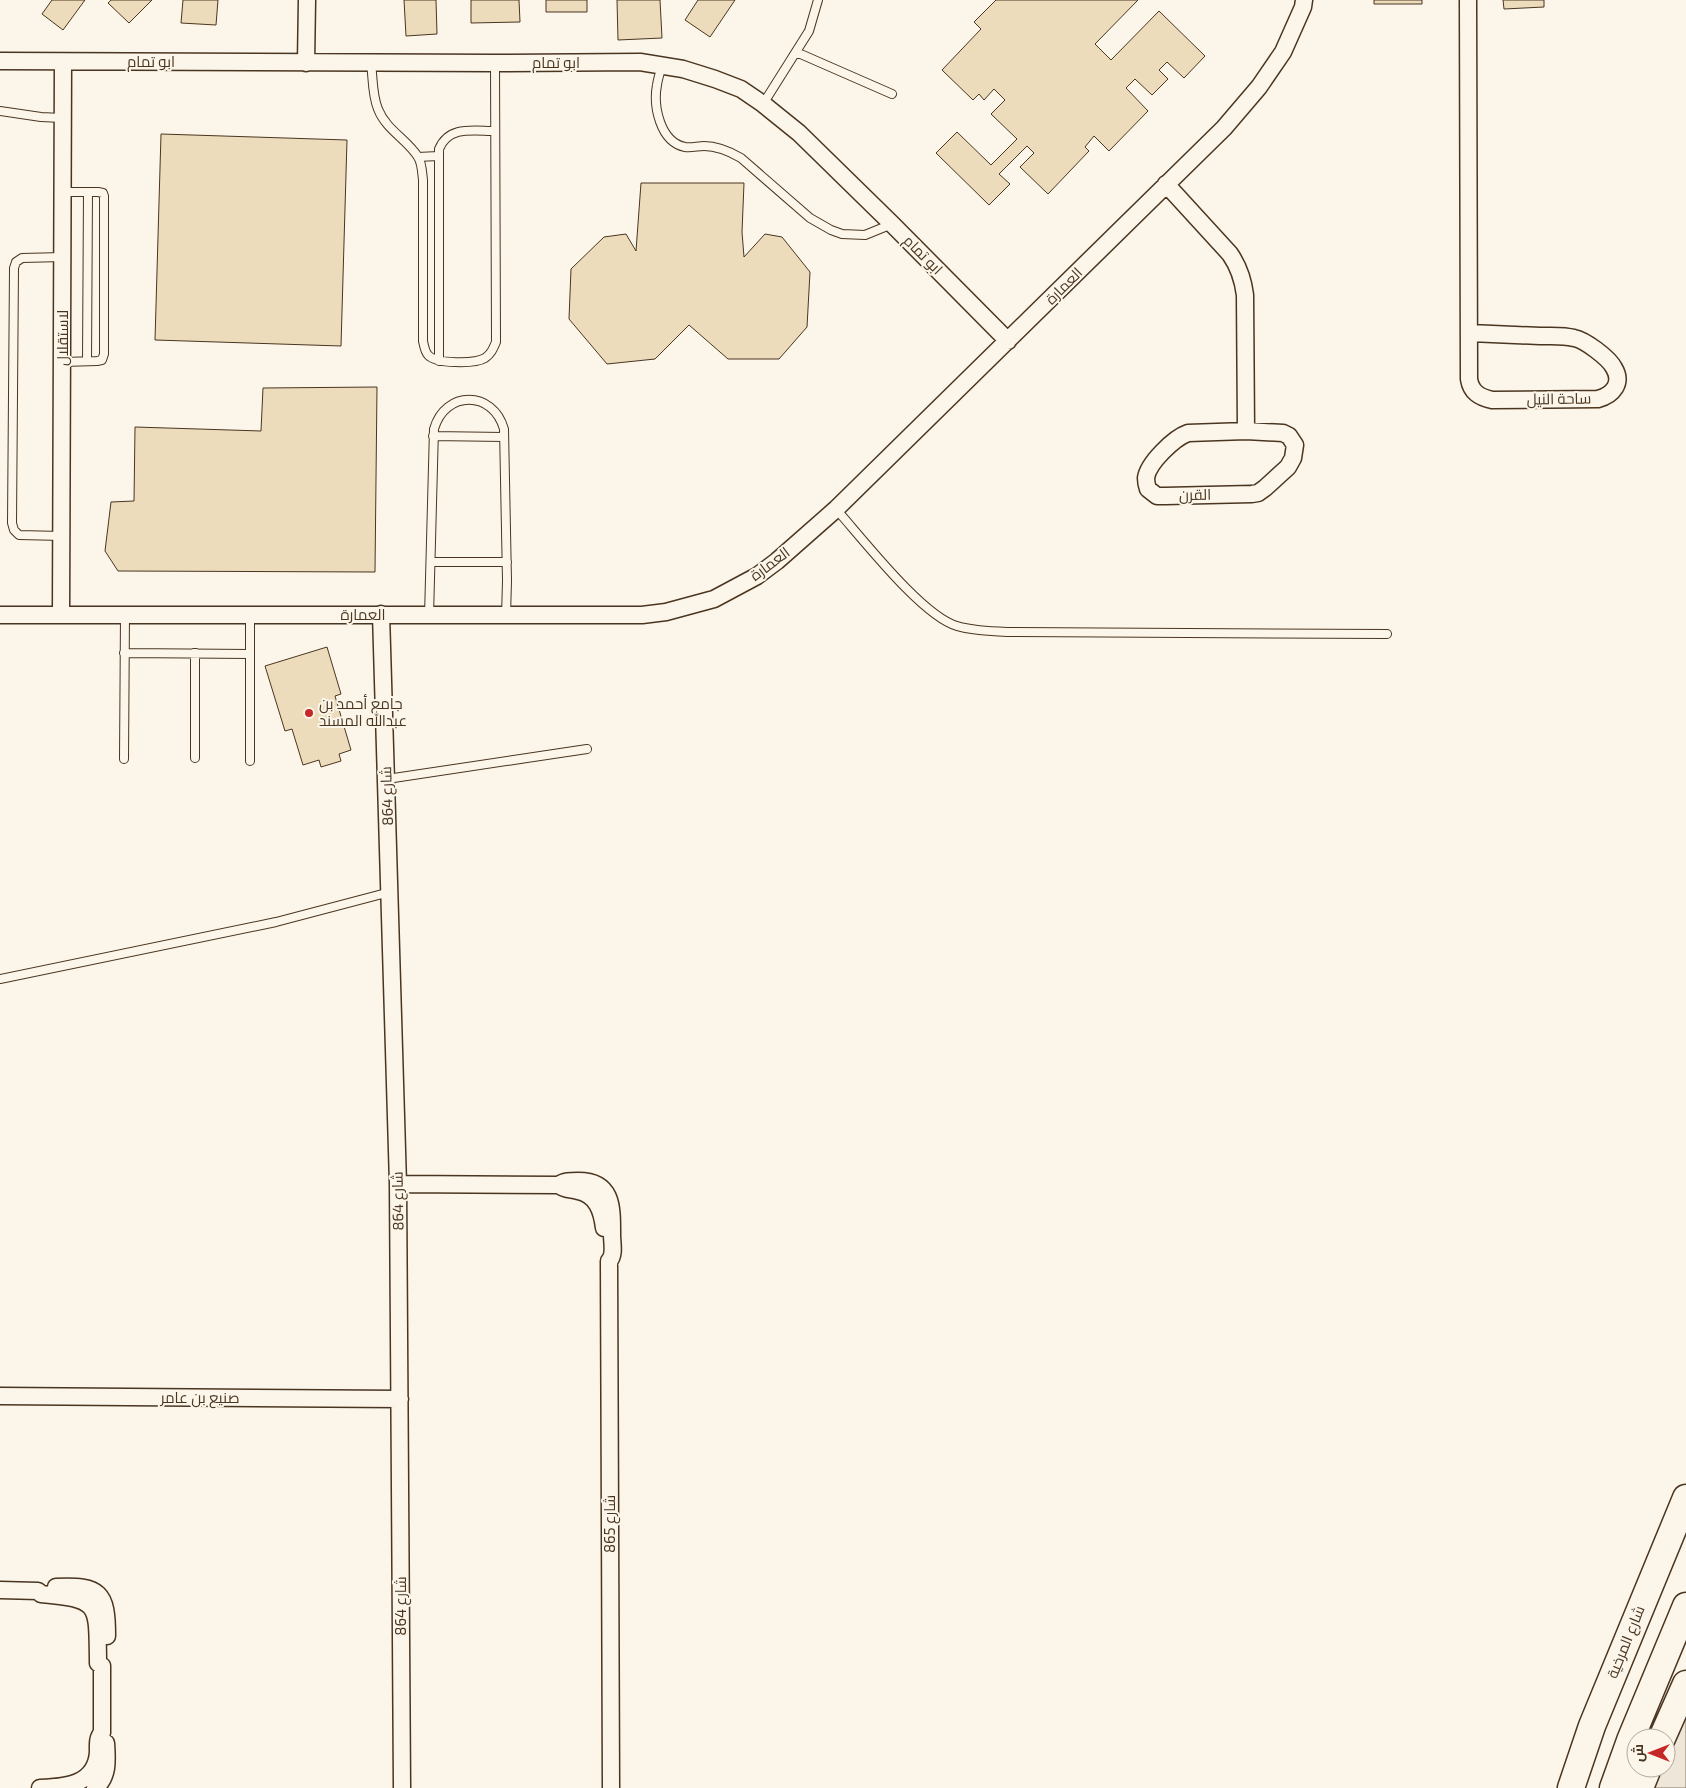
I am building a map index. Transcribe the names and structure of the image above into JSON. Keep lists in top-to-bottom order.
{
  "streets": {
    "highway": ["شارع المرخية"],
    "street": [
      "ابو تمام",
      "العمارة",
      "لاستقلال",
      "ساحة النيل",
      "القرن",
      "شارع 864",
      "صنيع بن عامر",
      "شارع 865"
    ]
  },
  "crossings": [
    ["ابو تمام", "العمارة"],
    ["ابو تمام", "لاستقلال"],
    ["العمارة", "لاستقلال"],
    ["العمارة", "شارع 864"],
    ["شارع 864", "صنيع بن عامر"],
    ["شارع 864", "شارع 865"]
  ],
  "places": ["جامع أحمد بن عبدالله المسند"],
  "north": "left"
}
